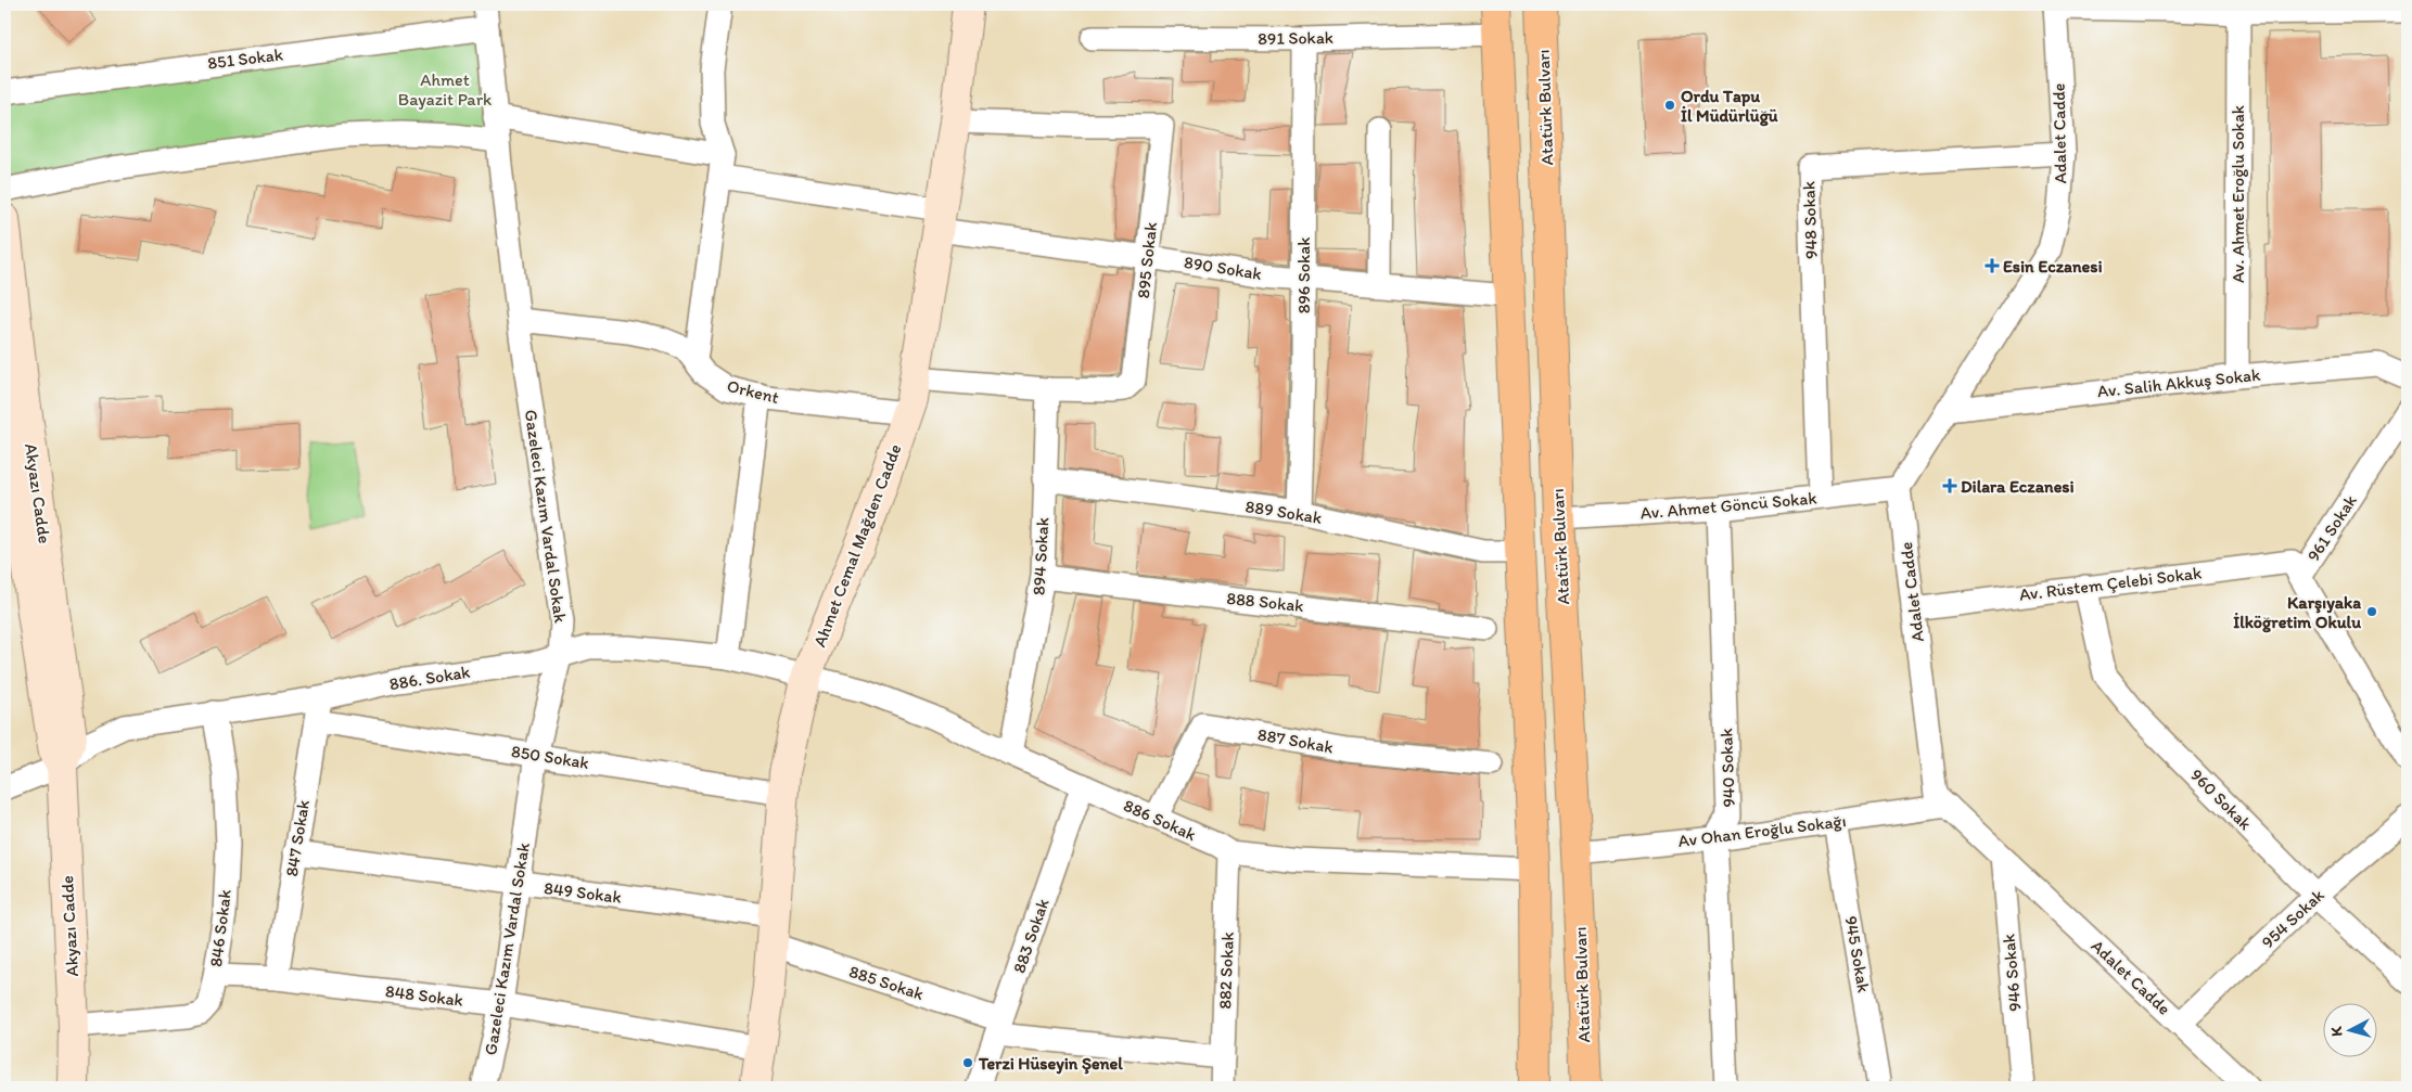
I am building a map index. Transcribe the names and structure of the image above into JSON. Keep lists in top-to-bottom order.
{
  "streets": {
    "highway": ["Atatürk Bulvarı"],
    "main road": ["Akyazı Cadde", "Ahmet Cemal Mağden Cadde"],
    "street": [
      "891 Sokak",
      "851 Sokak",
      "Adalet Cadde",
      "Av. Ahmet Eroğlu Sokak",
      "948 Sokak",
      "895 Sokak",
      "890 Sokak",
      "896 Sokak",
      "Av. Salih Akkuş Sokak",
      "Orkent",
      "Av. Ahmet Göncü Sokak",
      "889 Sokak",
      "Gazeleci Kazım Vardal Sokak",
      "961 Sokak",
      "894 Sokak",
      "Av. Rüstem Çelebi Sokak",
      "888 Sokak",
      "886. Sokak",
      "887 Sokak",
      "850 Sokak",
      "940 Sokak",
      "960 Sokak",
      "886 Sokak",
      "Av Ohan Eroğlu Sokağı",
      "847 Sokak",
      "849 Sokak",
      "954 Sokak",
      "846 Sokak",
      "883 Sokak",
      "945 Sokak",
      "882 Sokak",
      "946 Sokak",
      "885 Sokak",
      "848 Sokak"
    ]
  },
  "crossings": [
    ["891 Sokak", "896 Sokak"],
    ["851 Sokak", "Gazeleci Kazım Vardal Sokak"],
    ["Atatürk Bulvarı", "Av. Ahmet Göncü Sokak"],
    ["Atatürk Bulvarı", "Av Ohan Eroğlu Sokağı"],
    ["Adalet Cadde", "948 Sokak"],
    ["Adalet Cadde", "Av. Salih Akkuş Sokak"],
    ["Adalet Cadde", "Av. Ahmet Göncü Sokak"],
    ["Adalet Cadde", "Av. Rüstem Çelebi Sokak"],
    ["Adalet Cadde", "Av Ohan Eroğlu Sokağı"],
    ["Adalet Cadde", "954 Sokak"],
    ["Adalet Cadde", "946 Sokak"],
    ["Av. Ahmet Eroğlu Sokak", "Av. Salih Akkuş Sokak"],
    ["948 Sokak", "Av. Ahmet Göncü Sokak"],
    ["895 Sokak", "890 Sokak"],
    ["895 Sokak", "Ahmet Cemal Mağden Cadde"],
    ["895 Sokak", "894 Sokak"],
    ["890 Sokak", "896 Sokak"],
    ["890 Sokak", "Ahmet Cemal Mağden Cadde"],
    ["896 Sokak", "889 Sokak"],
    ["Orkent", "Gazeleci Kazım Vardal Sokak"],
    ["Orkent", "Ahmet Cemal Mağden Cadde"],
    ["Akyazı Cadde", "886. Sokak"],
    ["Akyazı Cadde", "846 Sokak"],
    ["Av. Ahmet Göncü Sokak", "940 Sokak"],
    ["889 Sokak", "894 Sokak"],
    ["Gazeleci Kazım Vardal Sokak", "886. Sokak"],
    ["Gazeleci Kazım Vardal Sokak", "850 Sokak"],
    ["Gazeleci Kazım Vardal Sokak", "849 Sokak"],
    ["Gazeleci Kazım Vardal Sokak", "848 Sokak"],
    ["961 Sokak", "Av. Rüstem Çelebi Sokak"],
    ["Ahmet Cemal Mağden Cadde", "886. Sokak"],
    ["Ahmet Cemal Mağden Cadde", "850 Sokak"],
    ["Ahmet Cemal Mağden Cadde", "886 Sokak"],
    ["Ahmet Cemal Mağden Cadde", "849 Sokak"],
    ["Ahmet Cemal Mağden Cadde", "885 Sokak"],
    ["Ahmet Cemal Mağden Cadde", "848 Sokak"],
    ["894 Sokak", "888 Sokak"],
    ["894 Sokak", "886 Sokak"],
    ["Av. Rüstem Çelebi Sokak", "960 Sokak"],
    ["886. Sokak", "886 Sokak"],
    ["886. Sokak", "847 Sokak"],
    ["886. Sokak", "846 Sokak"],
    ["887 Sokak", "886 Sokak"],
    ["850 Sokak", "847 Sokak"],
    ["940 Sokak", "Av Ohan Eroğlu Sokağı"],
    ["960 Sokak", "954 Sokak"],
    ["886 Sokak", "883 Sokak"],
    ["886 Sokak", "882 Sokak"],
    ["Av Ohan Eroğlu Sokağı", "945 Sokak"],
    ["847 Sokak", "849 Sokak"],
    ["847 Sokak", "848 Sokak"],
    ["849 Sokak", "885 Sokak"],
    ["846 Sokak", "848 Sokak"],
    ["883 Sokak", "885 Sokak"],
    ["882 Sokak", "885 Sokak"]
  ],
  "parks": ["Ahmet Bayazit Park"],
  "places": {
    "other": ["Ordu Tapu İl Müdürlüğü", "Karşıyaka İlköğretim Okulu", "Terzi Hüseyin Şenel"],
    "health": ["Esin Eczanesi", "Dilara Eczanesi"]
  },
  "north": "left"
}
